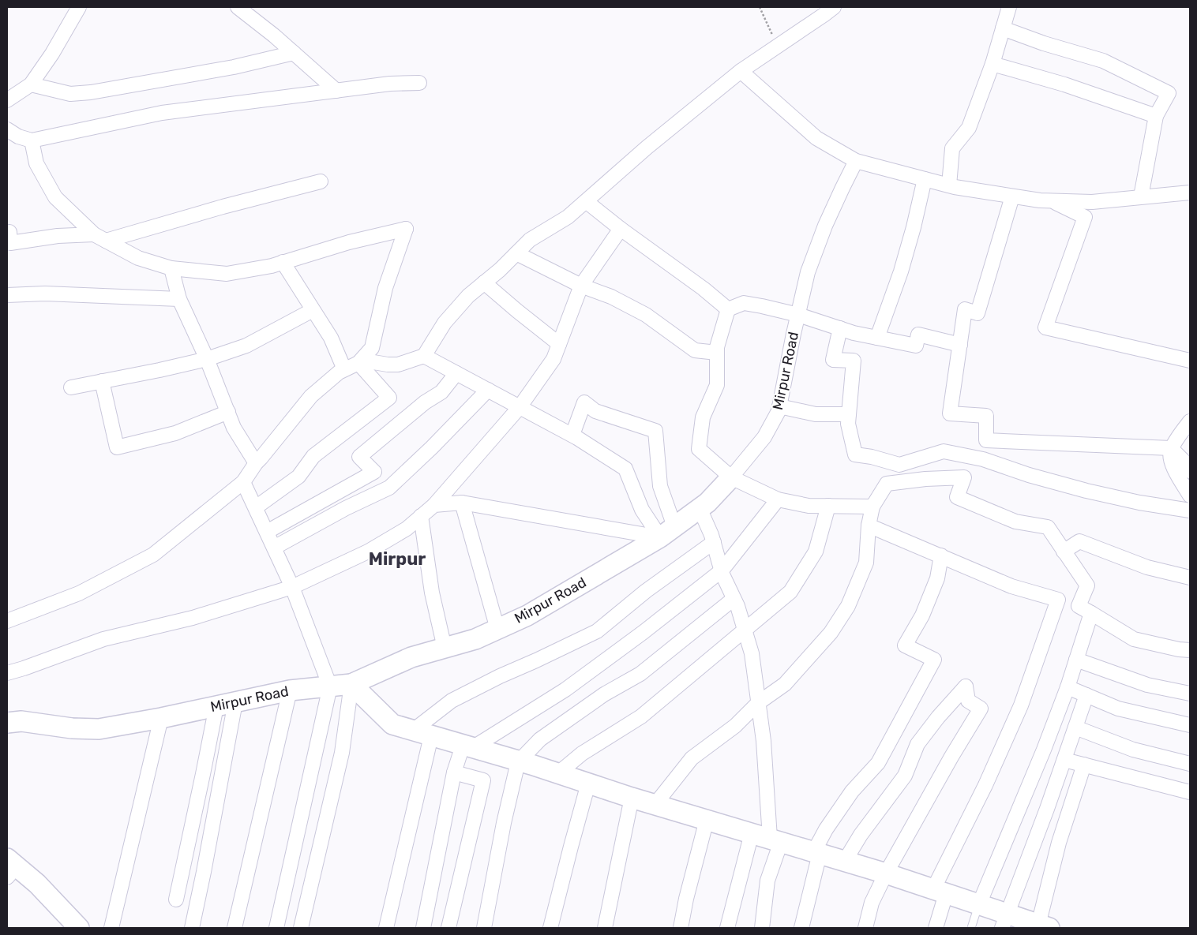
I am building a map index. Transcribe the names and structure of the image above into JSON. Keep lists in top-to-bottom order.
{
  "streets": {
    "street": ["Mirpur Road"]
  },
  "districts": ["Mirpur"]
}
